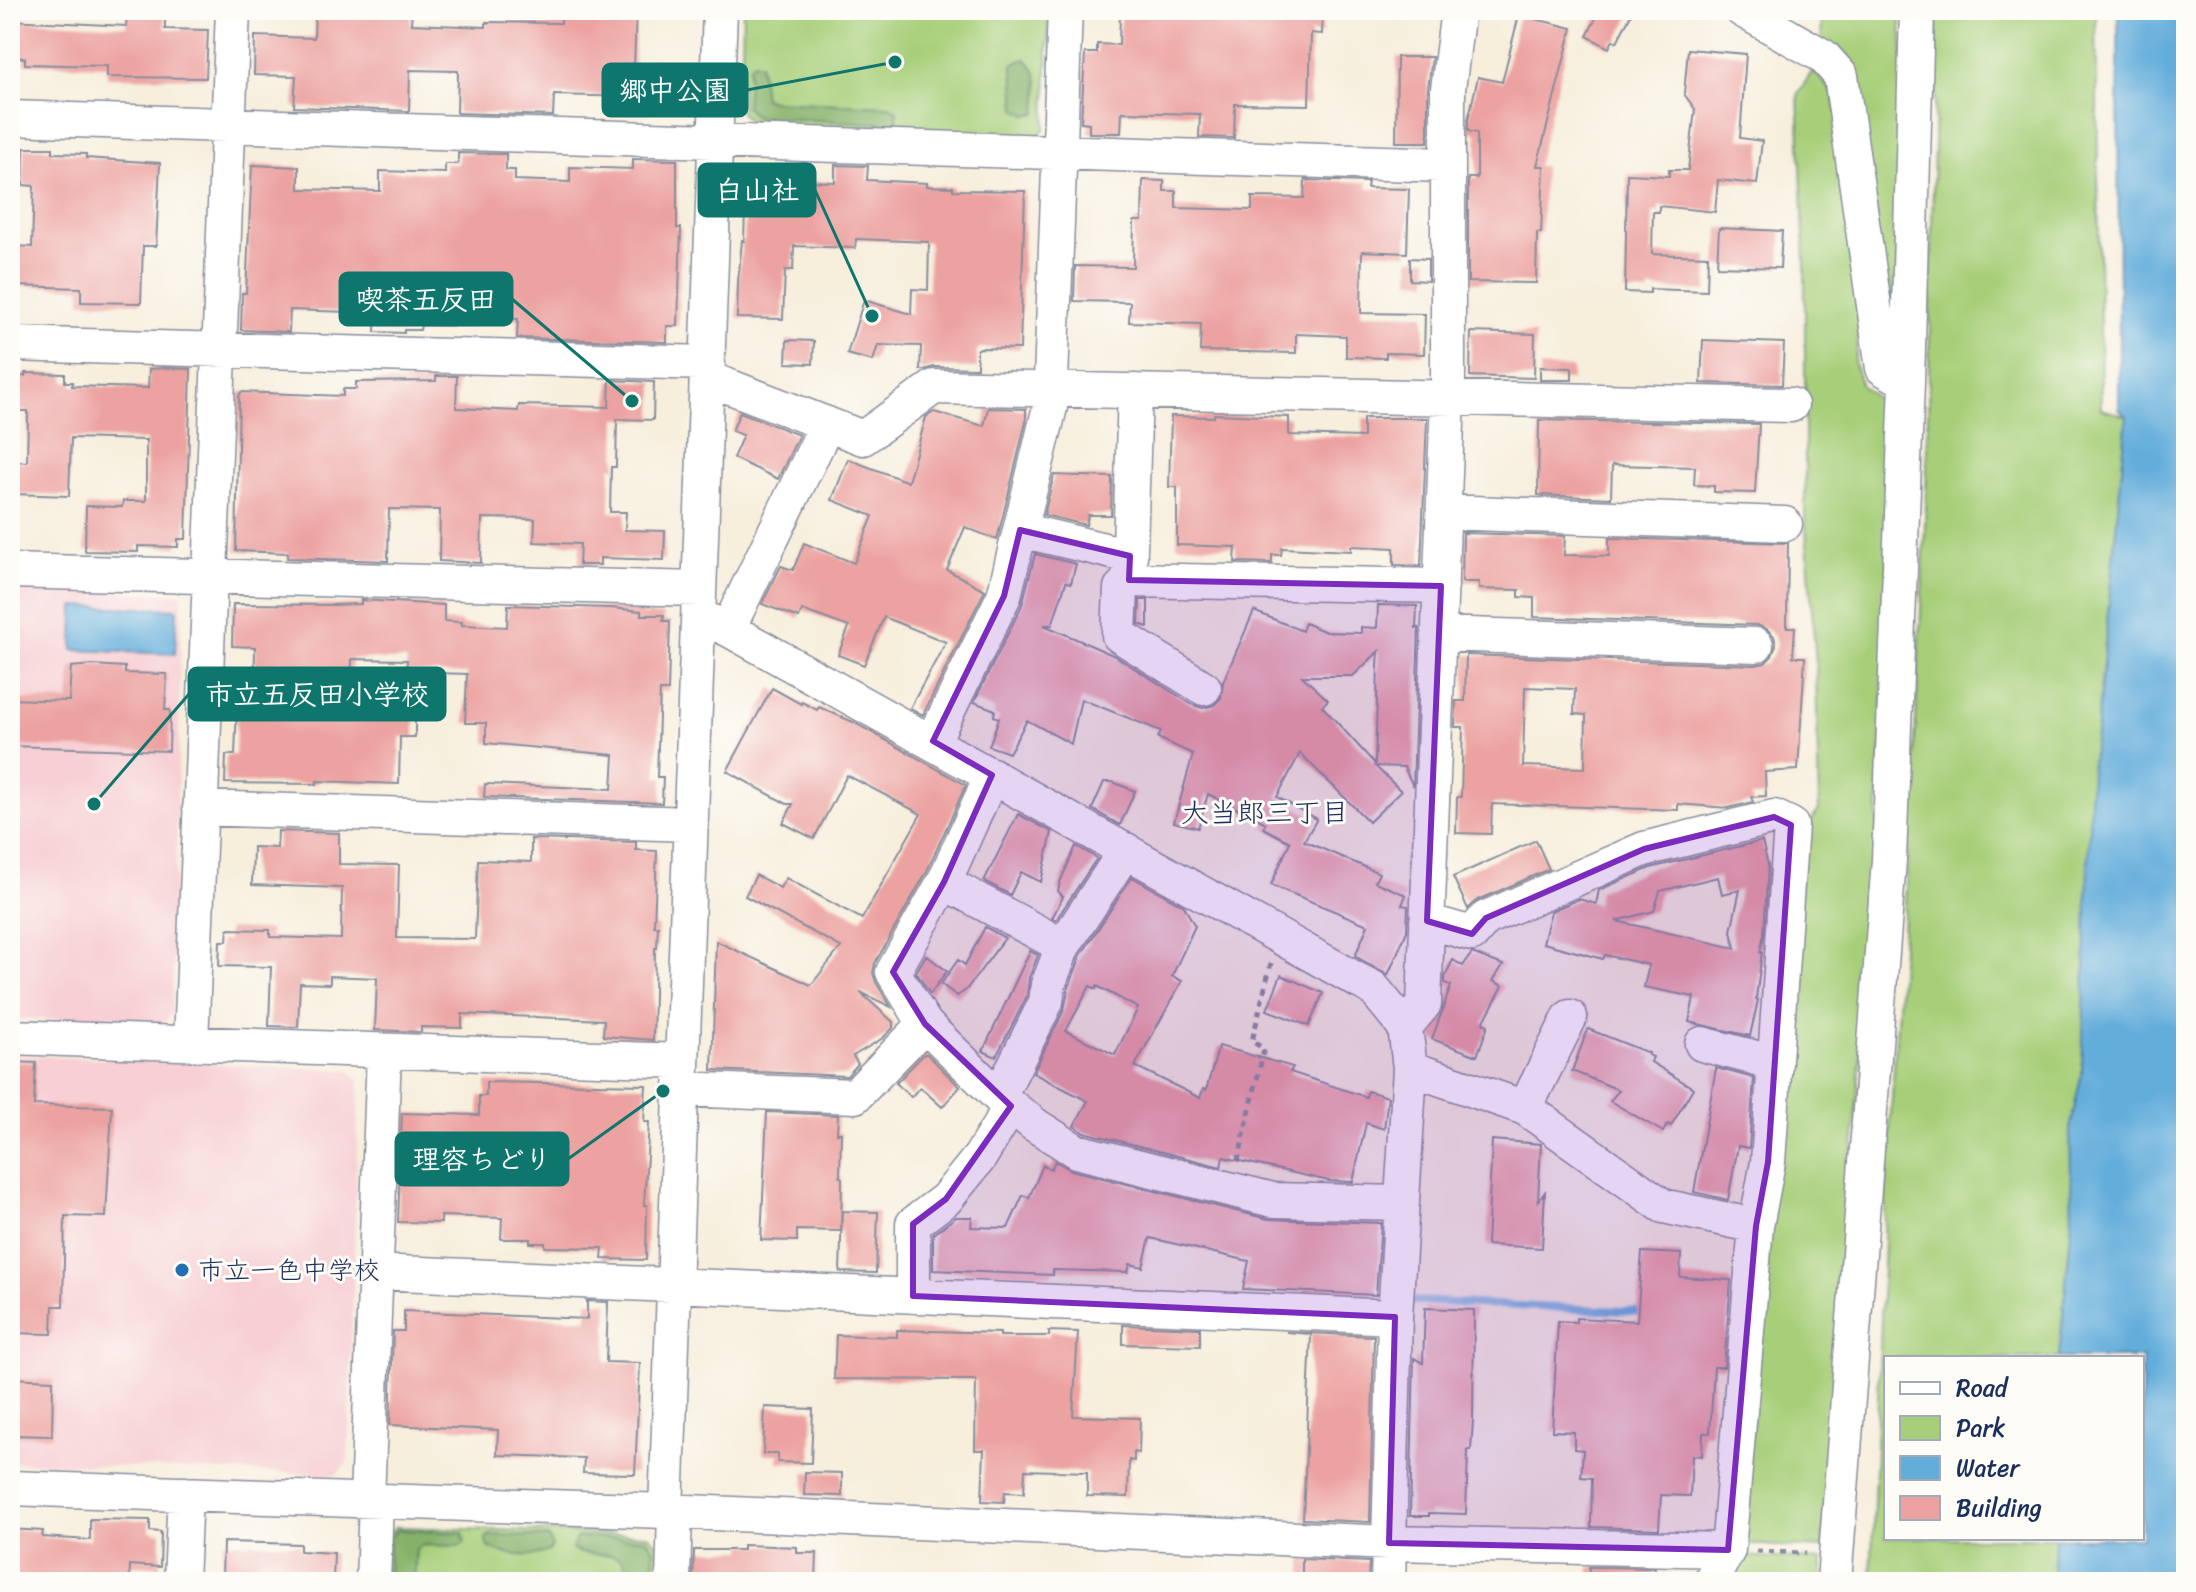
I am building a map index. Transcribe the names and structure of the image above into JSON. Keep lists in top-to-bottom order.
{
  "districts": ["大当郎三丁目"],
  "places": [
    "郷中公園",
    "白山社",
    "喫茶五反田",
    "市立五反田小学校",
    "理容ちどり",
    "市立一色中学校"
  ],
  "legend": [
    "Road",
    "Park",
    "Water",
    "Building"
  ]
}
